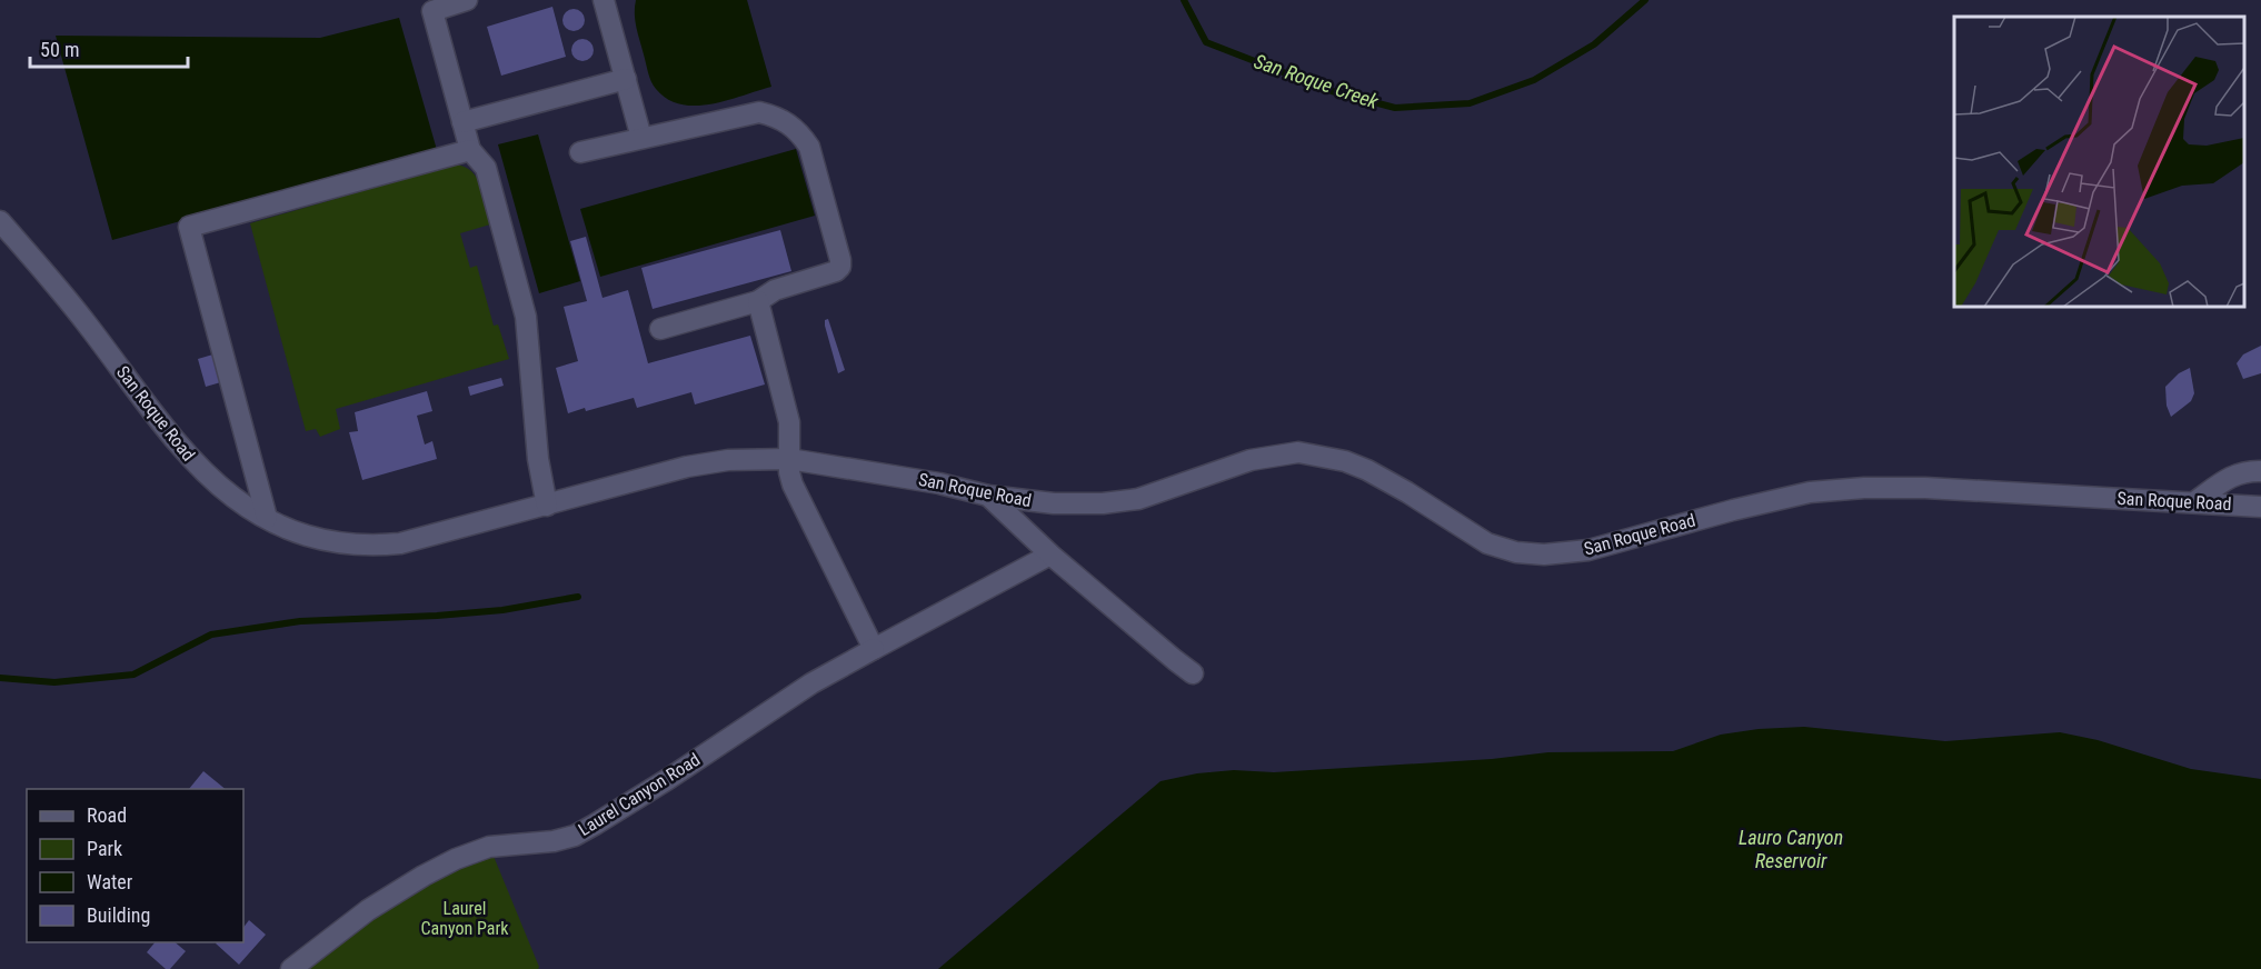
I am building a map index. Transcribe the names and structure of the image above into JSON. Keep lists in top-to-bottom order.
{
  "streets": {
    "street": ["San Roque Road", "Laurel Canyon Road"]
  },
  "water": ["San Roque Creek", "Lauro Canyon Reservoir"],
  "parks": ["Laurel Canyon Park"],
  "legend": [
    "Road",
    "Park",
    "Water",
    "Building"
  ],
  "scale_bar": "50 m"
}
